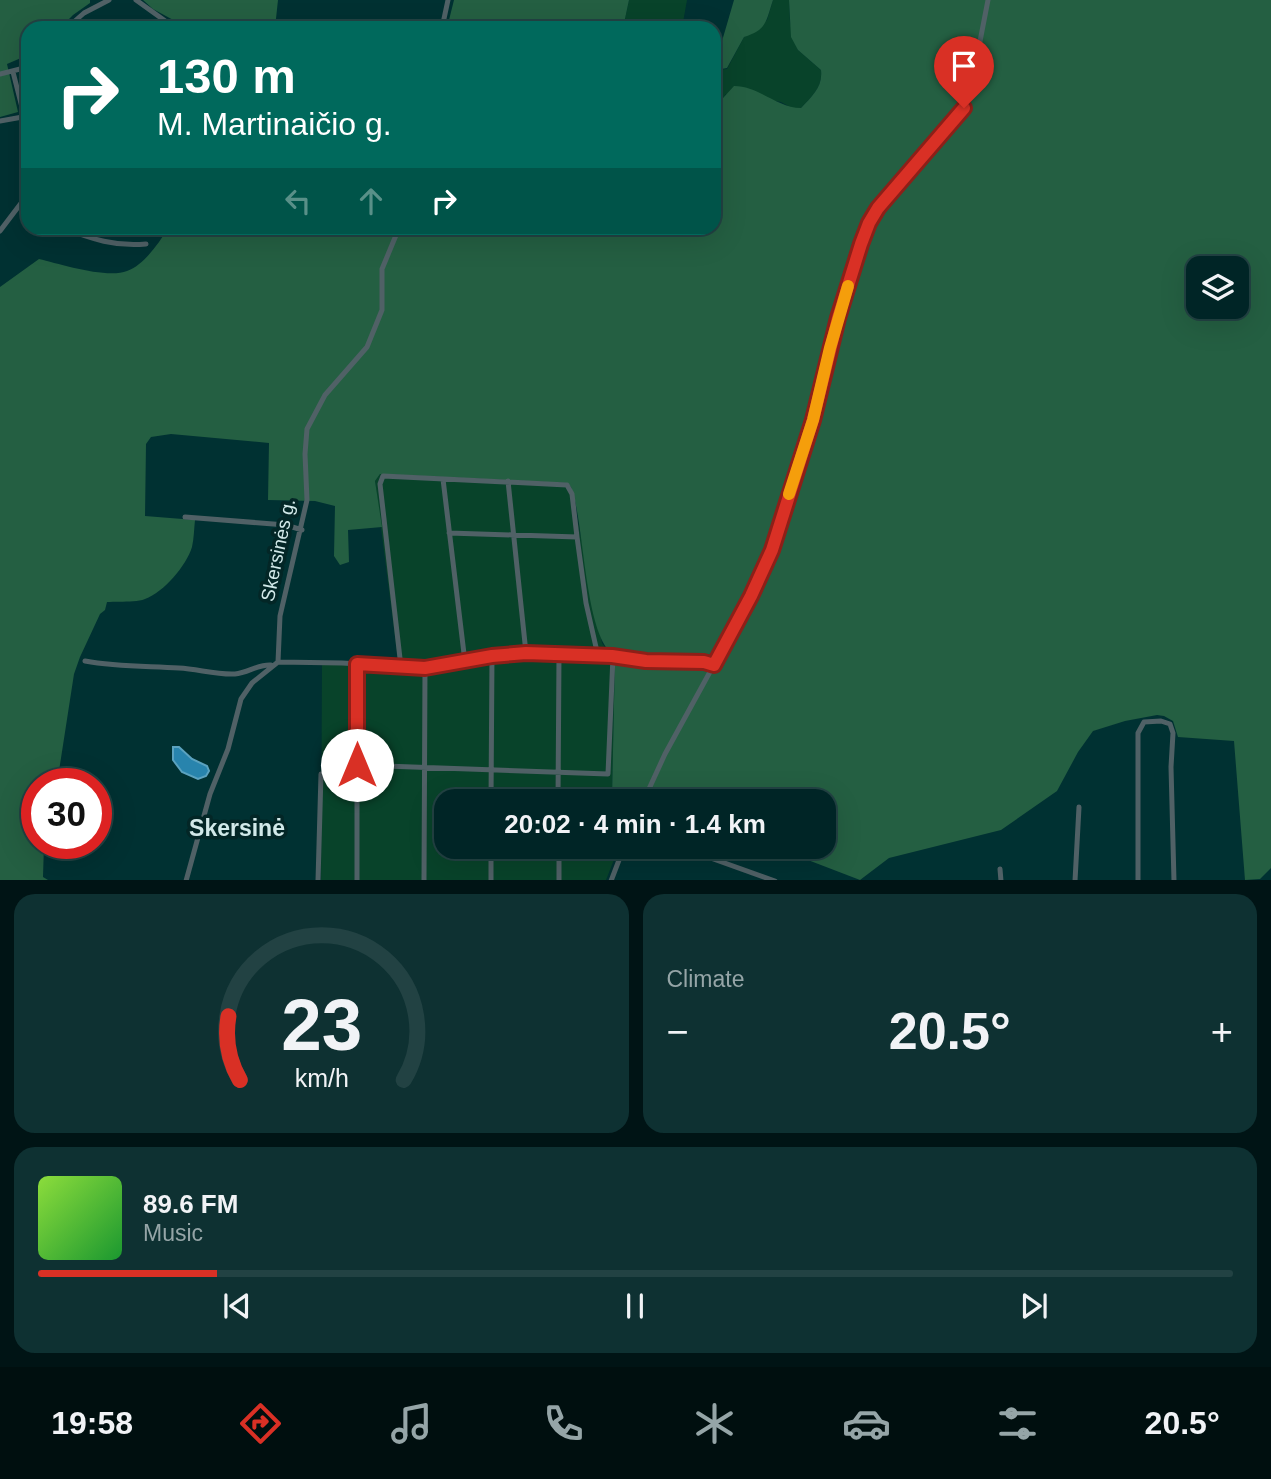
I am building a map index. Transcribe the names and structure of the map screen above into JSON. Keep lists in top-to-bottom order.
{
  "streets": {
    "street": ["Skersinės g."]
  },
  "districts": ["Skersinė"],
  "page": {
    "turn": ["130 m", "M. Martinaičio g."],
    "limit": "30",
    "trip": "20:02 · 4 min · 1.4 km",
    "tile": "Climate",
    "heat": ["−", "20.5°", "+"],
    "song": ["89.6 FM", "Music"],
    "tabs": ["19:58", "20.5°"],
    "gauge": ["23", "km/h"]
  }
}
